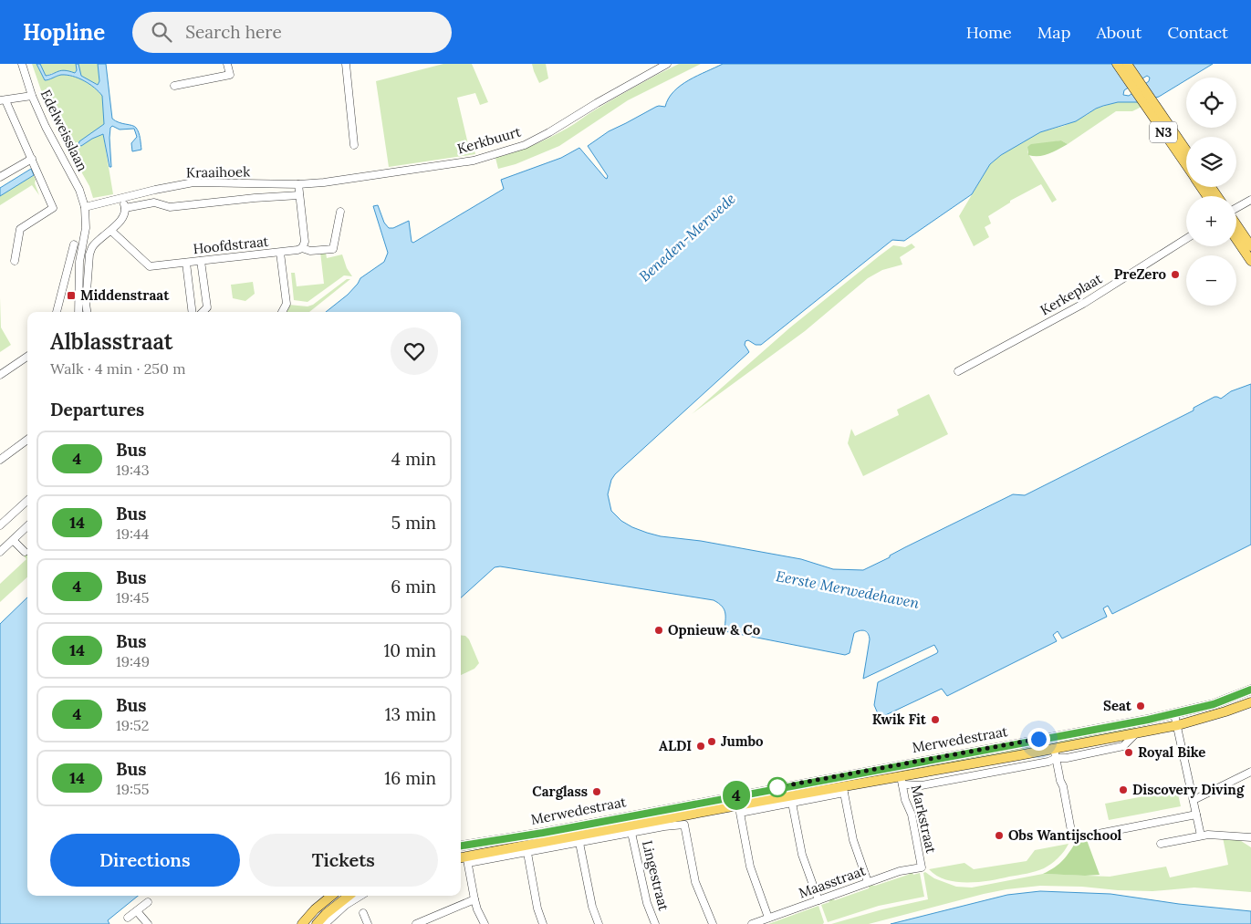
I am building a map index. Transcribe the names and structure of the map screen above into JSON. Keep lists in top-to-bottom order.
{
  "streets": {
    "main road": ["N3", "Merwedestraat"],
    "street": [
      "Edelweisslaan",
      "Kerkbuurt",
      "Kraaihoek",
      "Hoofdstraat",
      "Kerkeplaat",
      "Markstraat",
      "Lingestraat",
      "Maasstraat"
    ]
  },
  "crossings": [
    ["Edelweisslaan", "Kraaihoek"],
    ["Kerkbuurt", "Kraaihoek"],
    ["Merwedestraat", "Markstraat"],
    ["Merwedestraat", "Maasstraat"],
    ["Markstraat", "Maasstraat"]
  ],
  "water": ["Beneden-Merwede", "Eerste Merwedehaven"],
  "places": {
    "other": [
      "PreZero",
      "Opnieuw & Co",
      "Seat",
      "Kwik Fit",
      "Jumbo",
      "ALDI",
      "Royal Bike",
      "Discovery Diving",
      "Carglass",
      "Obs Wantijschool"
    ],
    "transit": ["Middenstraat"]
  },
  "lines": ["bus line 4"],
  "page": {
    "header": "Hopline",
    "search": "Search here",
    "nav": [
      "Home",
      "Map",
      "About",
      "Contact"
    ],
    "on_map": "4",
    "map_buttons": ["+", "−"],
    "heading": [
      ["Alblasstraat", "Walk · 4 min · 250 m"],
      "Departures"
    ],
    "list": [
      {
        "mark": "4",
        "name": "Bus",
        "note": "19:43",
        "value": "4 min"
      },
      {
        "mark": "14",
        "name": "Bus",
        "note": "19:44",
        "value": "5 min"
      },
      {
        "mark": "4",
        "name": "Bus",
        "note": "19:45",
        "value": "6 min"
      },
      {
        "mark": "14",
        "name": "Bus",
        "note": "19:49",
        "value": "10 min"
      },
      {
        "mark": "4",
        "name": "Bus",
        "note": "19:52",
        "value": "13 min"
      },
      {
        "mark": "14",
        "name": "Bus",
        "note": "19:55",
        "value": "16 min"
      }
    ],
    "buttons": ["Directions", "Tickets"]
  }
}
